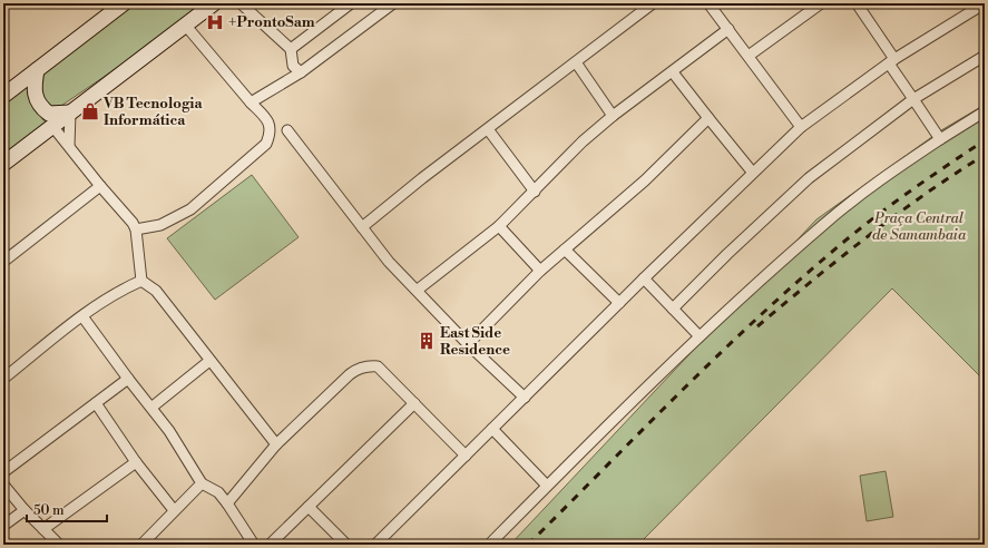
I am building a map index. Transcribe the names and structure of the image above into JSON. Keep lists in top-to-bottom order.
{
  "parks": ["Praça Central de Samambaia"],
  "places": {
    "hospital": ["+ProntoSam"],
    "shop": ["VB Tecnologia Informática"],
    "building": ["East Side Residence"]
  },
  "scale_bar": "50 m"
}
